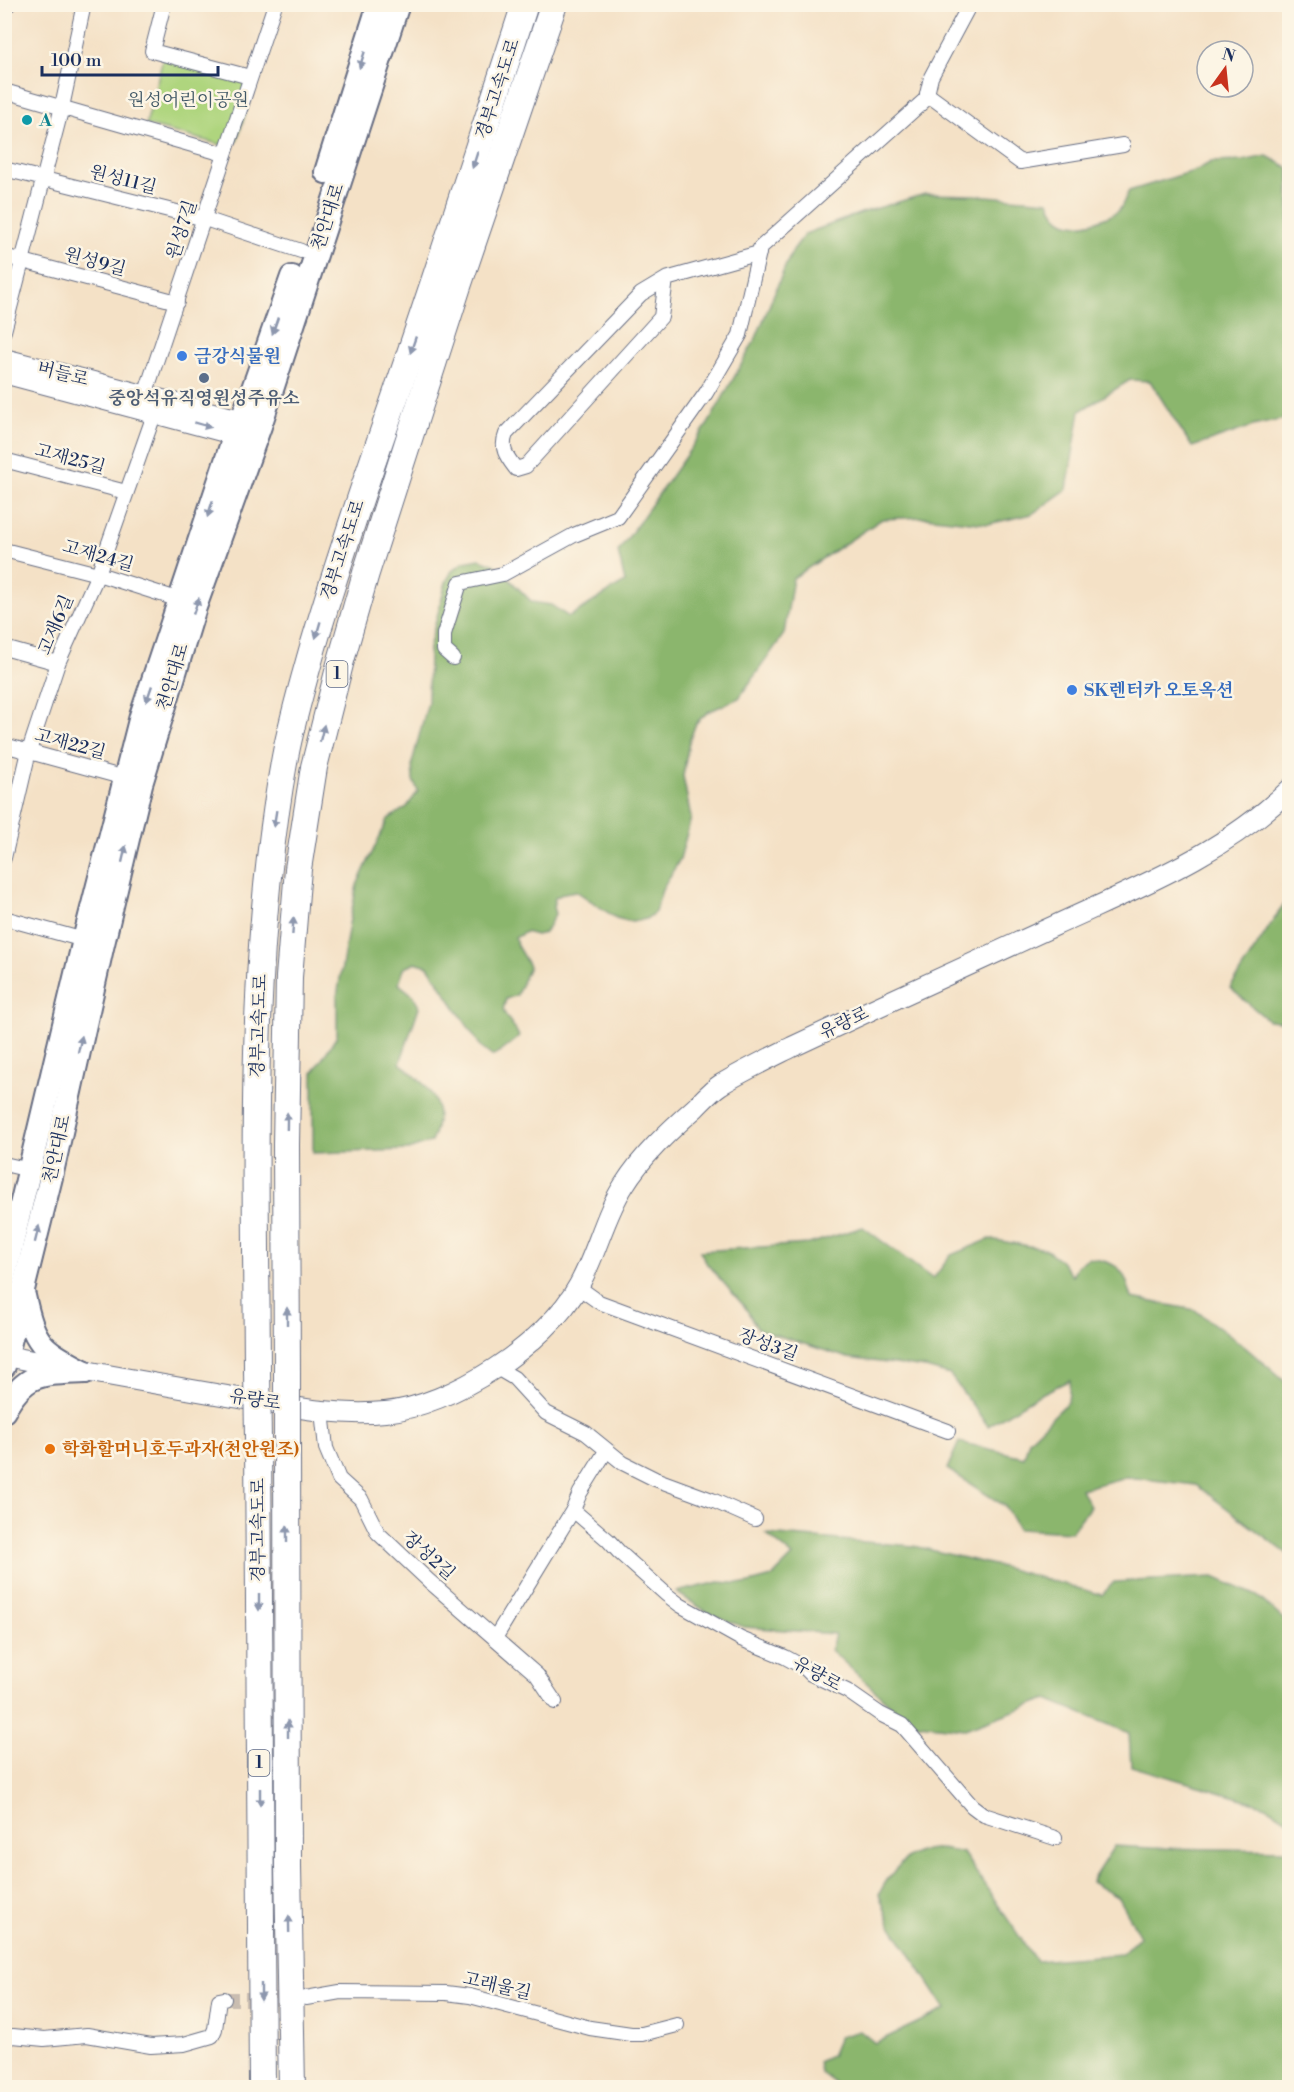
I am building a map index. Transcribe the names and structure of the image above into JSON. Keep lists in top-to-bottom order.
{
  "streets": {
    "highway": ["경부고속도로", "1"],
    "main road": ["천안대로"],
    "street": [
      "원성11길",
      "원성7길",
      "원성9길",
      "버들로",
      "고재25길",
      "고재24길",
      "고재6길",
      "고재22길",
      "유량로",
      "장성3길",
      "장성2길",
      "고래울길"
    ]
  },
  "crossings": [
    ["원성11길", "천안대로"],
    ["원성11길", "원성7길"],
    ["천안대로", "버들로"],
    ["천안대로", "고재24길"],
    ["천안대로", "고재22길"],
    ["천안대로", "유량로"],
    ["원성7길", "원성9길"],
    ["원성7길", "버들로"],
    ["원성7길", "고재6길"],
    ["버들로", "고재6길"],
    ["고재25길", "고재6길"],
    ["고재24길", "고재6길"],
    ["고재6길", "고재22길"],
    ["유량로", "장성3길"],
    ["유량로", "장성2길"]
  ],
  "parks": ["원성어린이공원"],
  "places": [
    "A",
    "금강식물원",
    "중앙석유직영원성주유소",
    "SK렌터카 오토옥션",
    "학화할머니호두과자(천안원조)"
  ],
  "scale_bar": "100 m",
  "north": "top"
}
